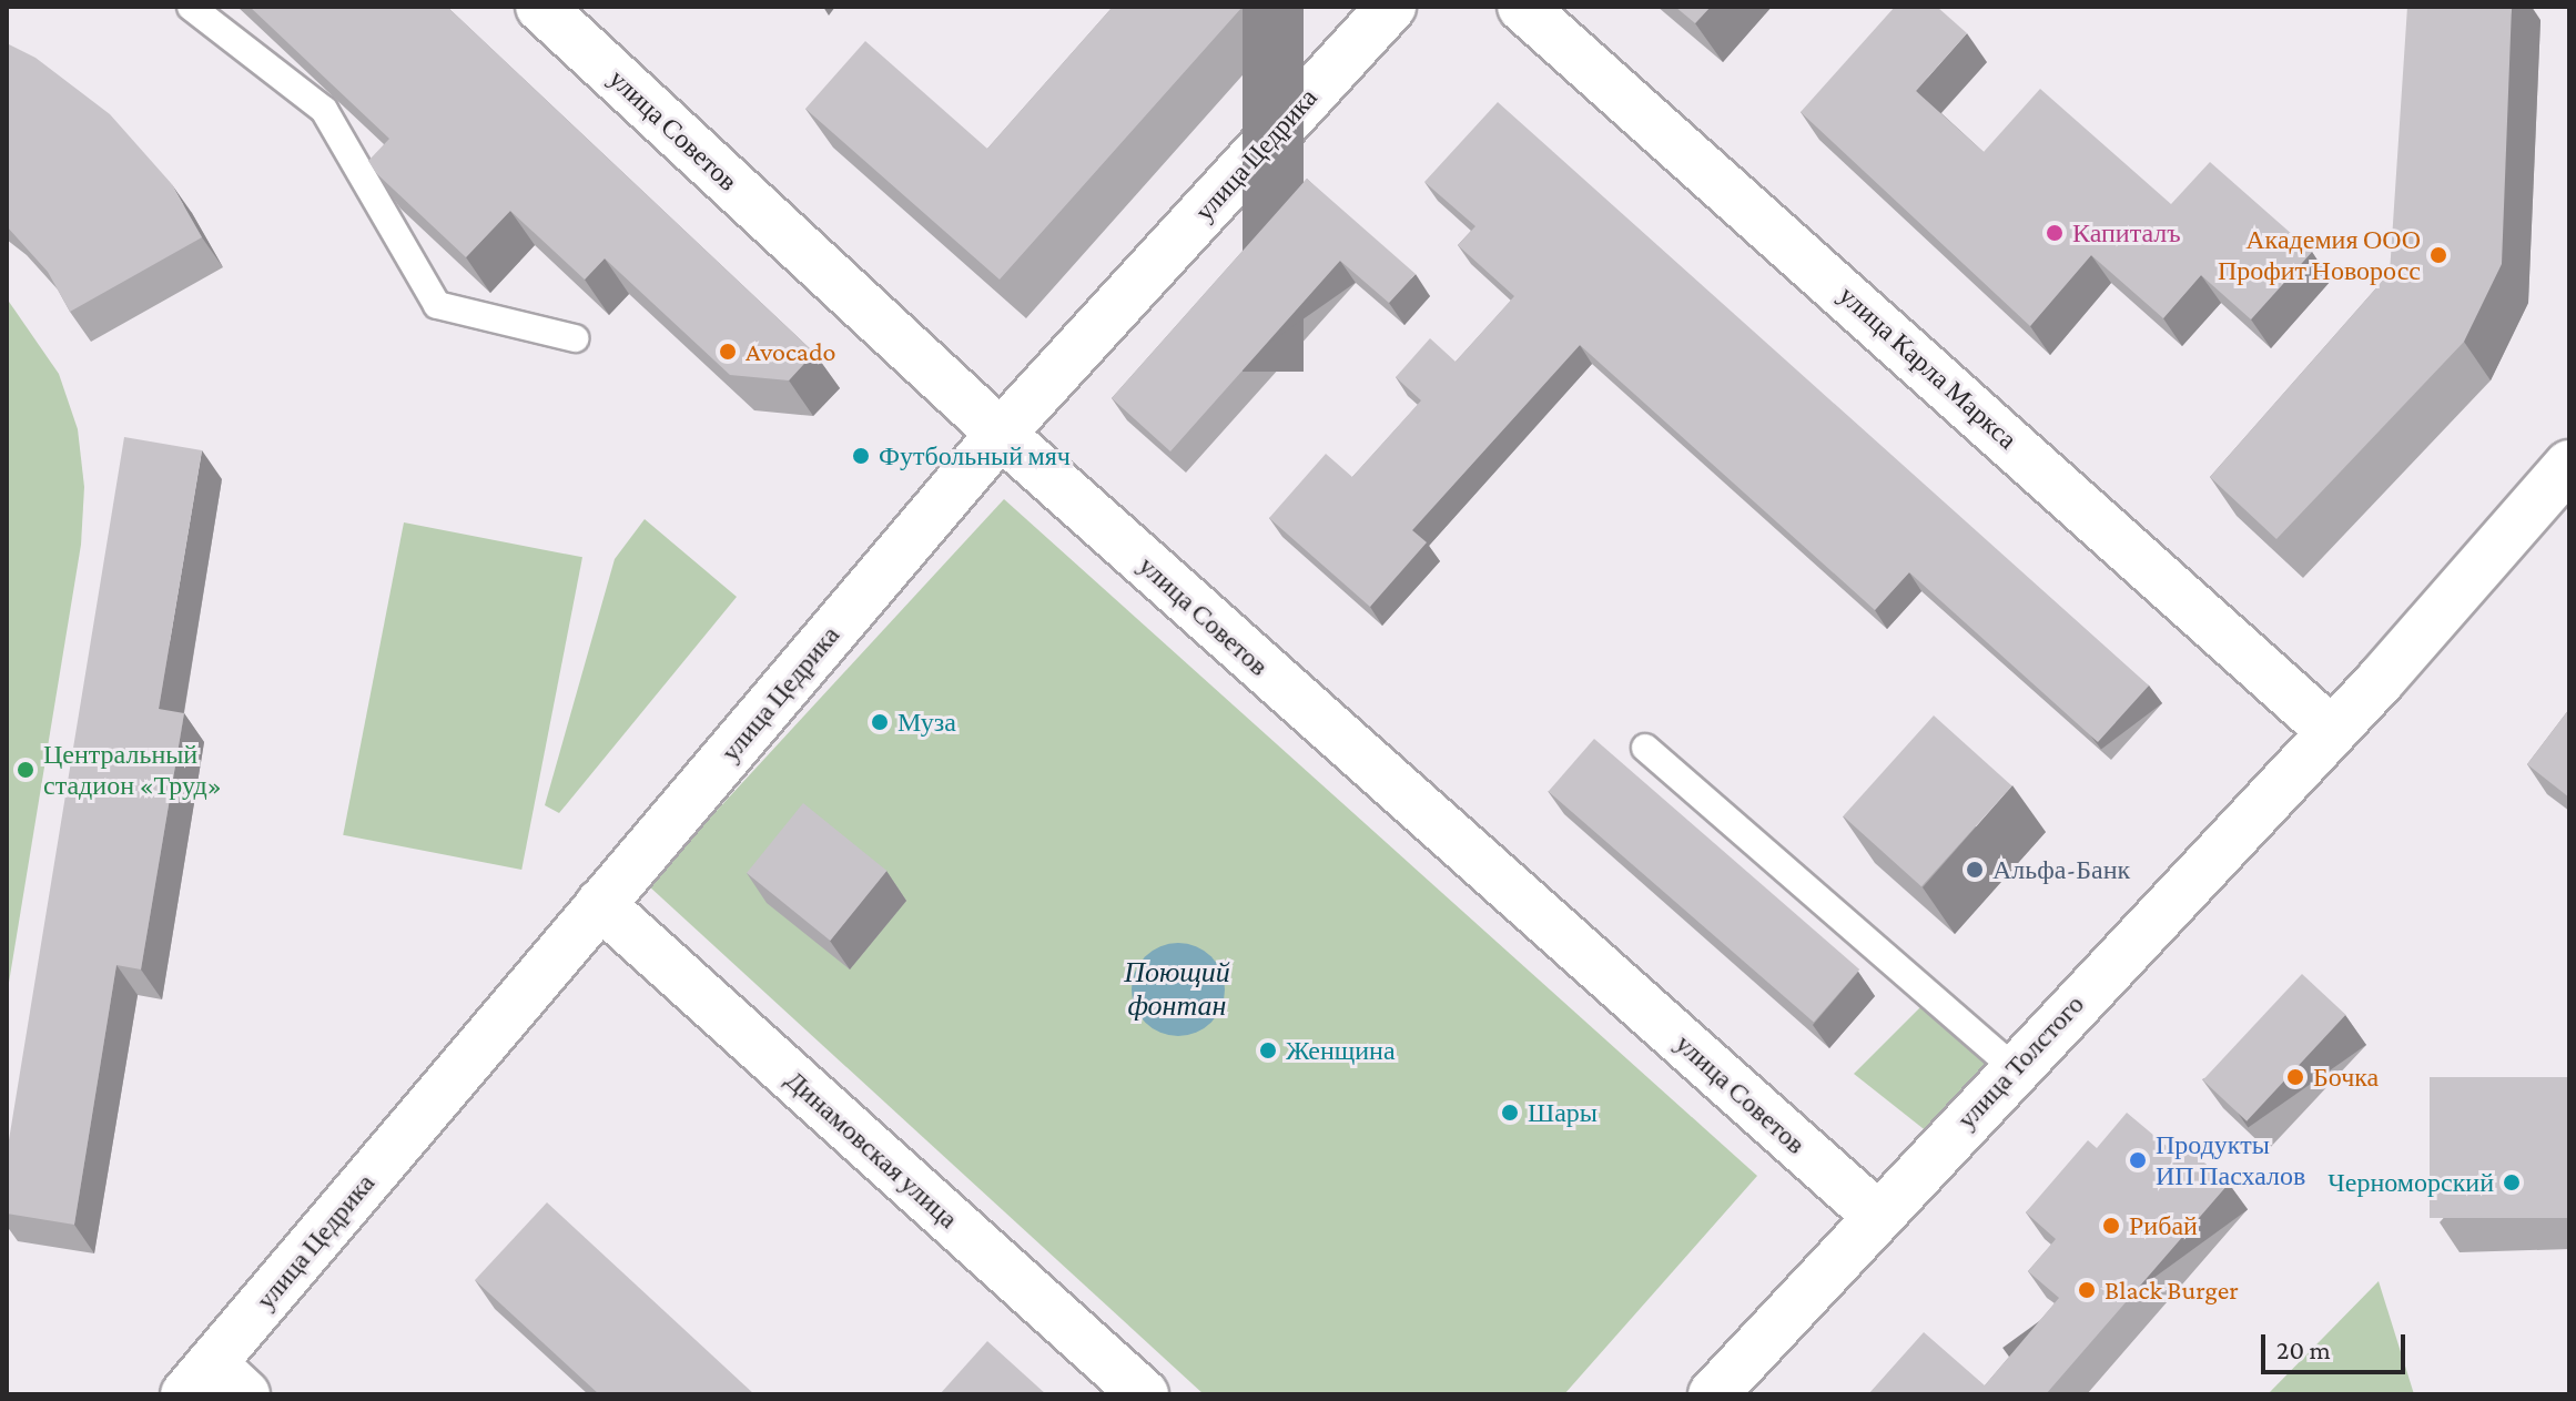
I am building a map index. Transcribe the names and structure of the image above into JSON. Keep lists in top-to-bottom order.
{
  "streets": {
    "street": [
      "улица Советов",
      "улица Цедрика",
      "улица Карла Маркса",
      "улица Толстого",
      "Динамовская улица"
    ]
  },
  "crossings": [
    ["улица Советов", "улица Цедрика"],
    ["улица Советов", "улица Толстого"],
    ["улица Цедрика", "Динамовская улица"],
    ["улица Карла Маркса", "улица Толстого"]
  ],
  "water": ["Поющий фонтан"],
  "places": [
    "Капиталъ",
    "Академия ООО Профит Новоросс",
    "Avocado",
    "Футбольный мяч",
    "Муза",
    "Центральный стадион «Труд»",
    "Альфа-Банк",
    "Женщина",
    "Бочка",
    "Шары",
    "Продукты ИП Пасхалов",
    "Черноморский",
    "Рибай",
    "Black Burger"
  ],
  "scale_bar": "20 m"
}
